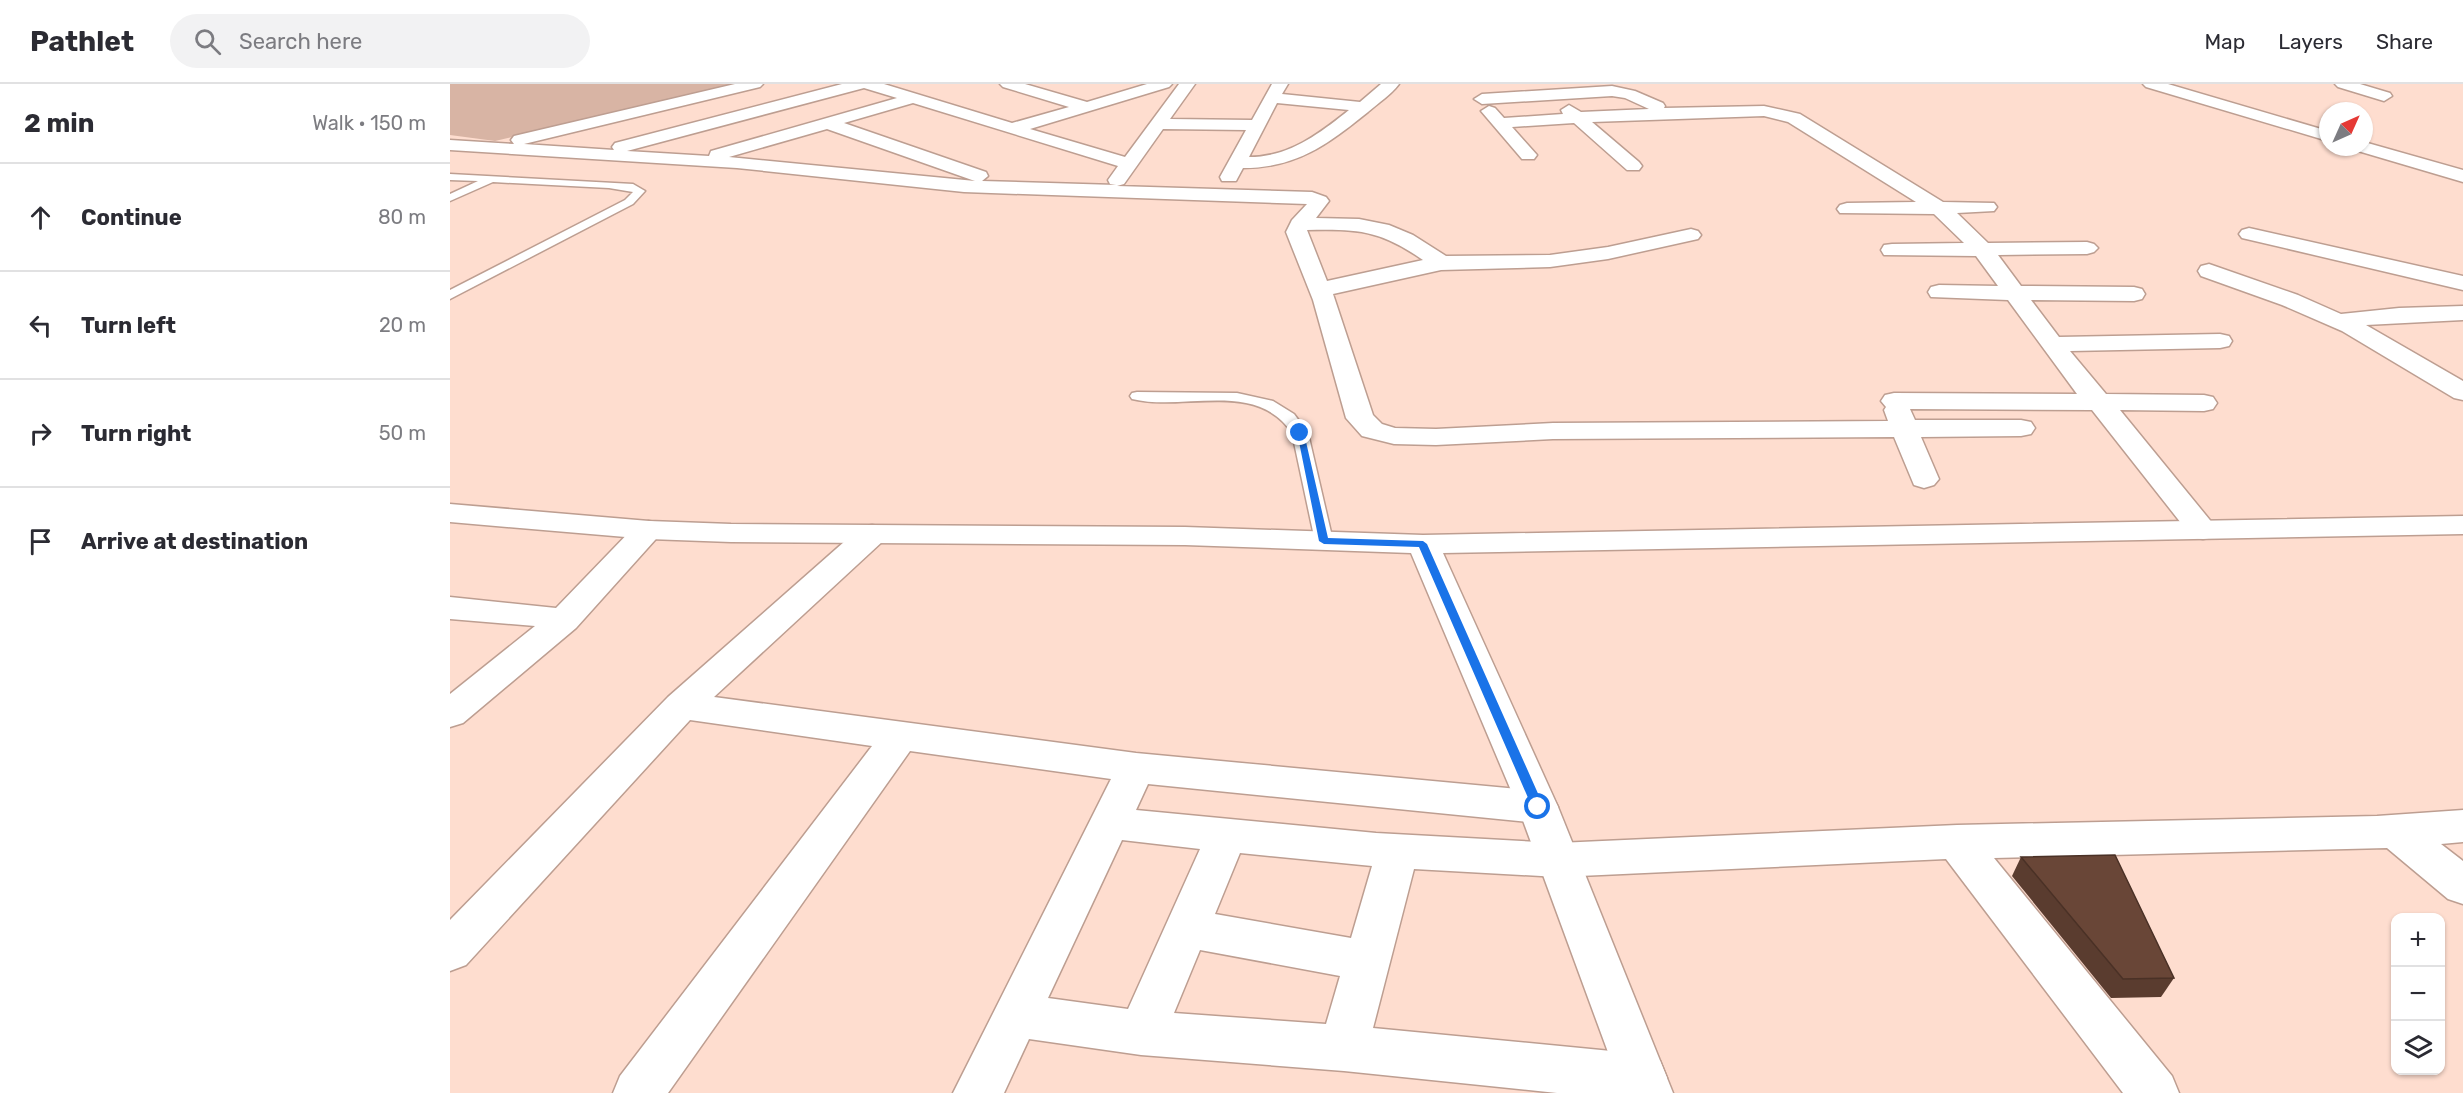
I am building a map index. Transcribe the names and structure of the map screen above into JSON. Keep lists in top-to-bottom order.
{
  "north": "top right",
  "page": {
    "header": "Pathlet",
    "search": "Search here",
    "nav": ["Map", "Layers", "Share"],
    "heading": ["2 min", "Walk · 150 m"],
    "list": [
      ["Continue", "80 m"],
      ["Turn left", "20 m"],
      ["Turn right", "50 m"],
      "Arrive at destination"
    ],
    "map_buttons": ["+", "−"]
  }
}
